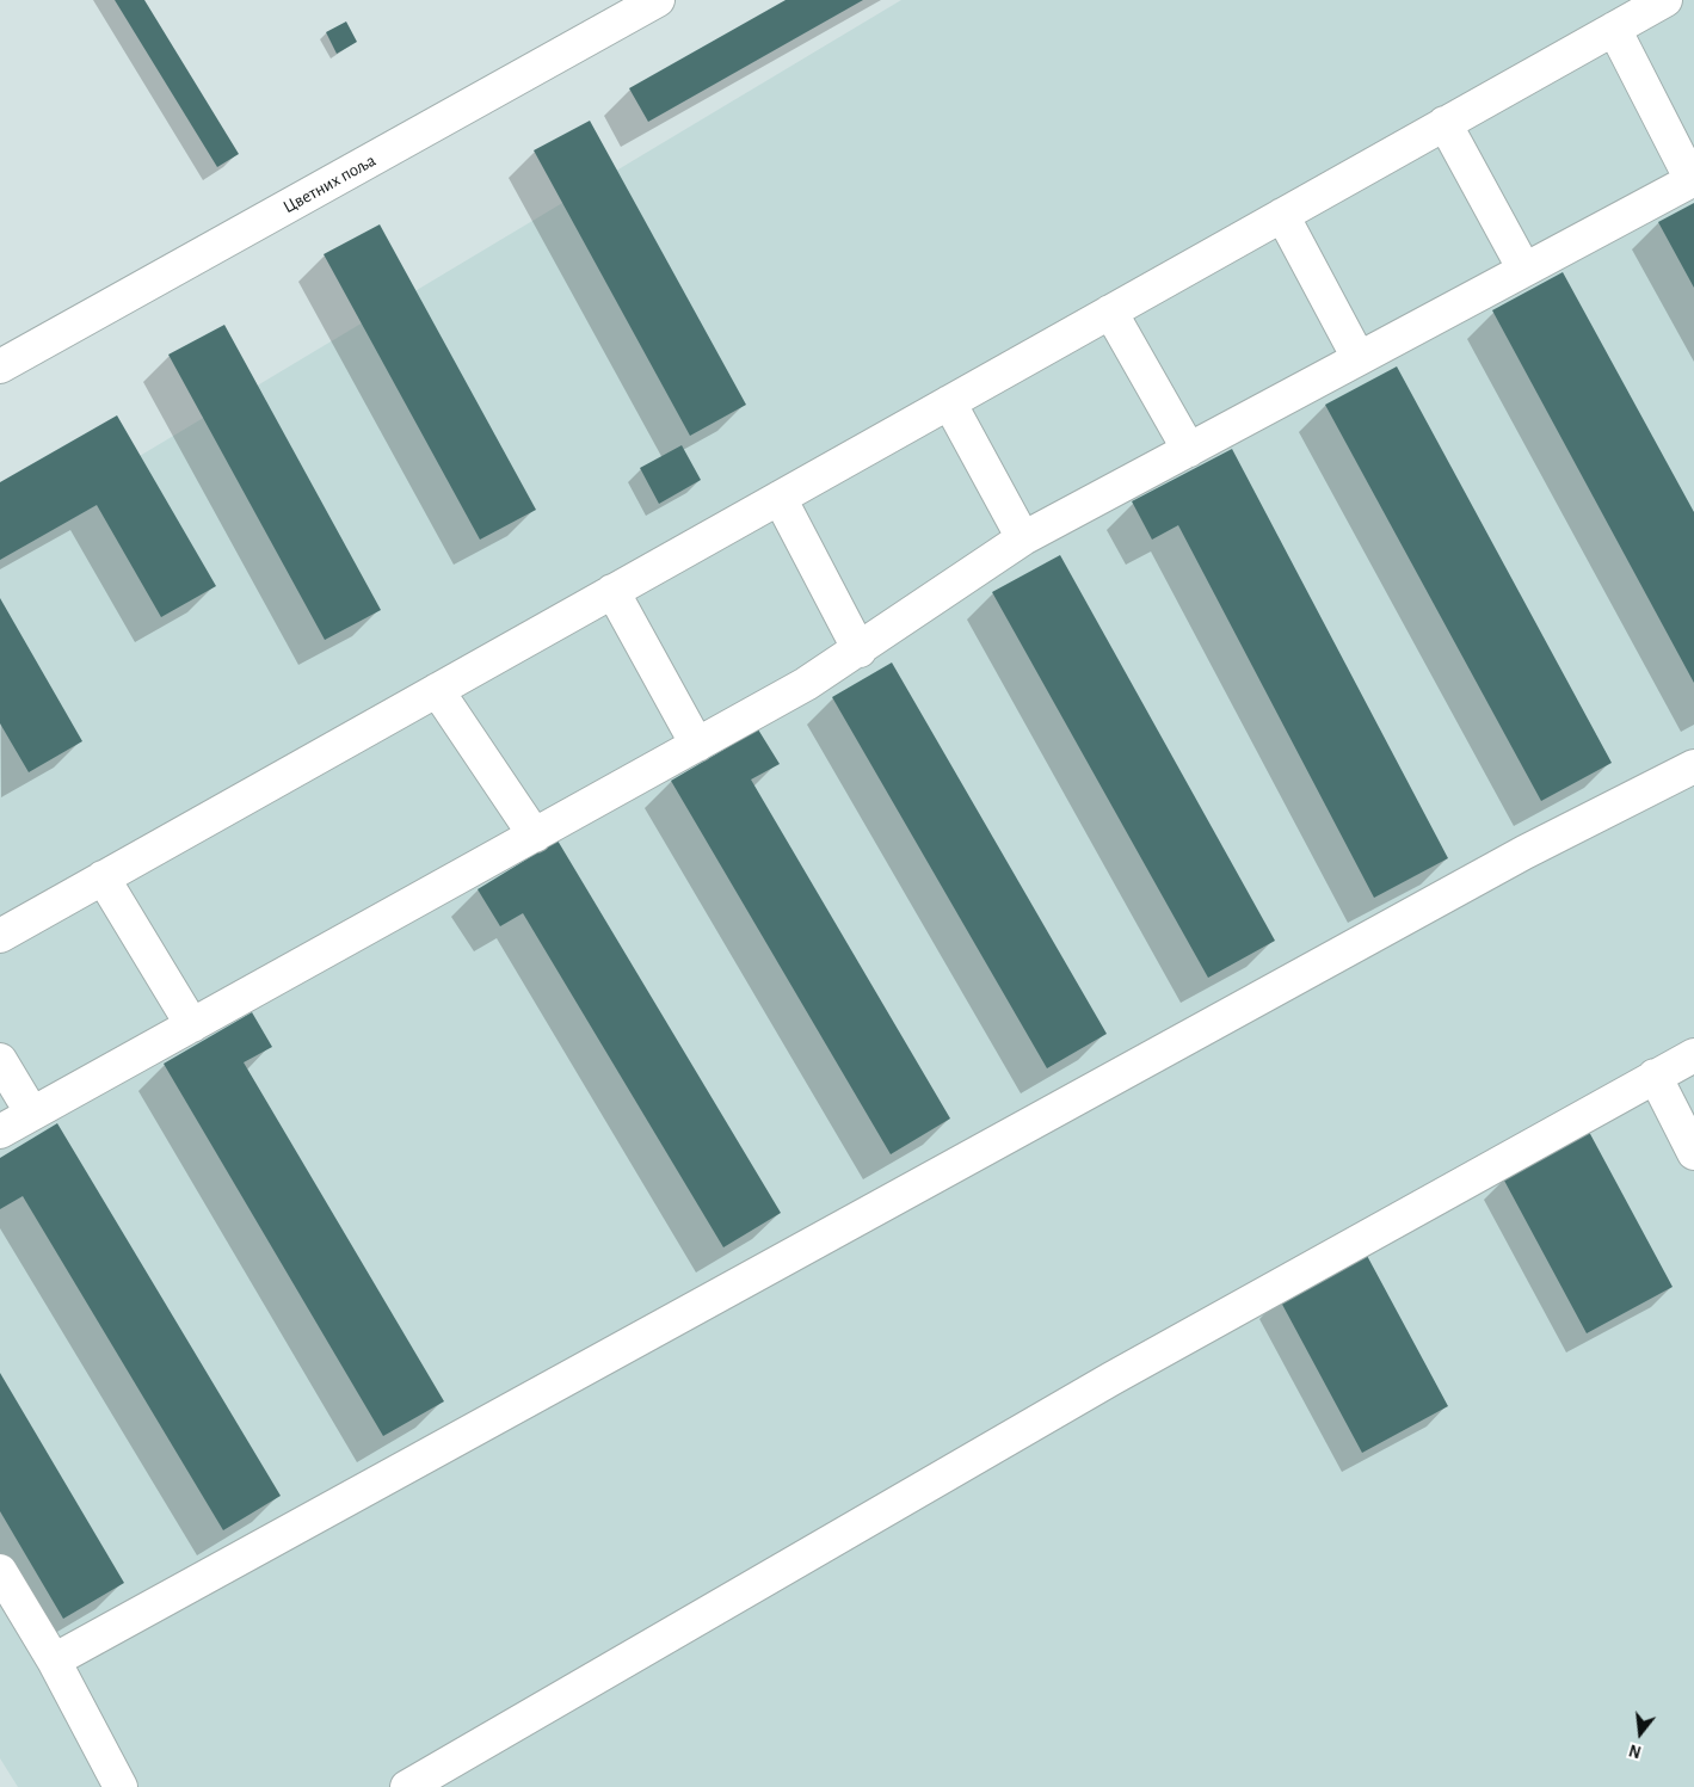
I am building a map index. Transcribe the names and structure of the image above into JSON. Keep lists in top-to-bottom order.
{
  "streets": {
    "street": ["Цветних поља"]
  },
  "north": "bottom"
}
